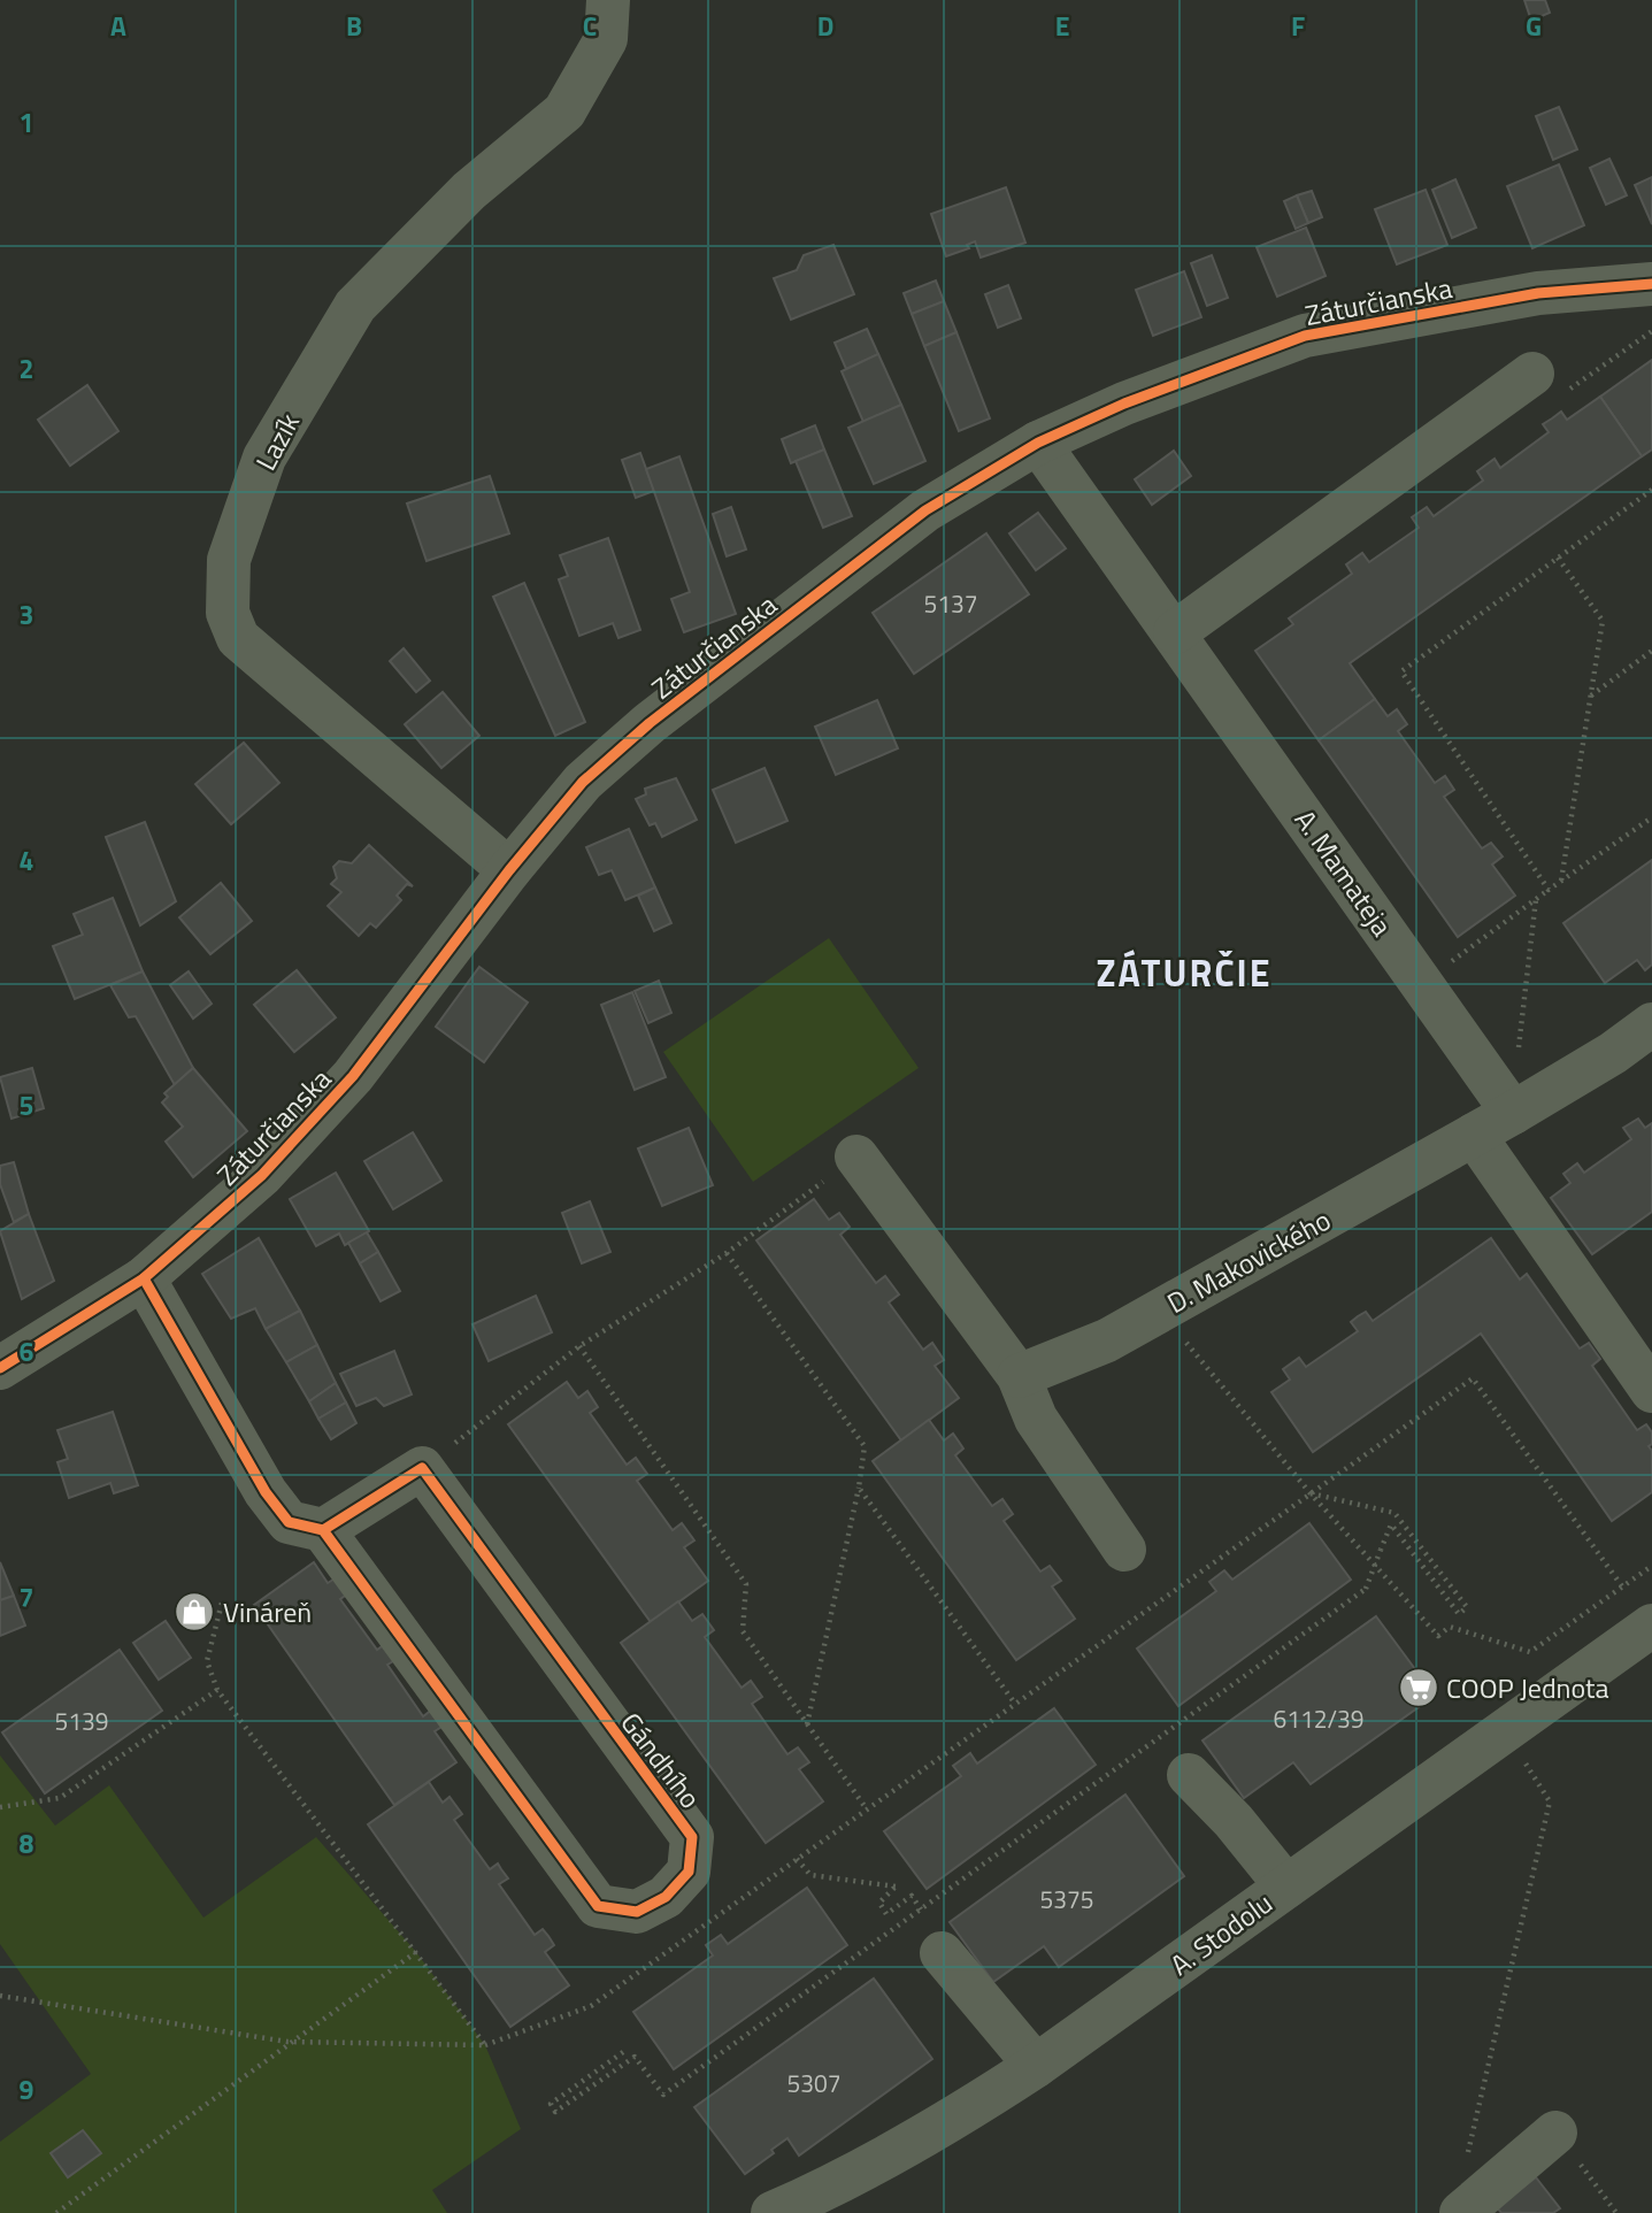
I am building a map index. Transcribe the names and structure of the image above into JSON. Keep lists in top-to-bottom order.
{
  "streets": {
    "street": [
      "Záturčianska",
      "Lazík",
      "A. Mamateja",
      "D. Makovického",
      "Gándhího",
      "A. Stodolu"
    ]
  },
  "crossings": [
    ["Záturčianska", "Lazík"],
    ["Záturčianska", "A. Mamateja"],
    ["A. Mamateja", "D. Makovického"]
  ],
  "districts": ["ZÁTURČIE"],
  "places": {
    "shop": ["Vináreň"],
    "supermarket": ["COOP Jednota"]
  },
  "house_numbers": [
    "5137",
    "6112/39",
    "5139",
    "5375",
    "5307"
  ],
  "grid": {
    "columns": [
      "A",
      "B",
      "C",
      "D",
      "E",
      "F",
      "G"
    ],
    "rows": [
      "1",
      "2",
      "3",
      "4",
      "5",
      "6",
      "7",
      "8",
      "9"
    ]
  }
}
